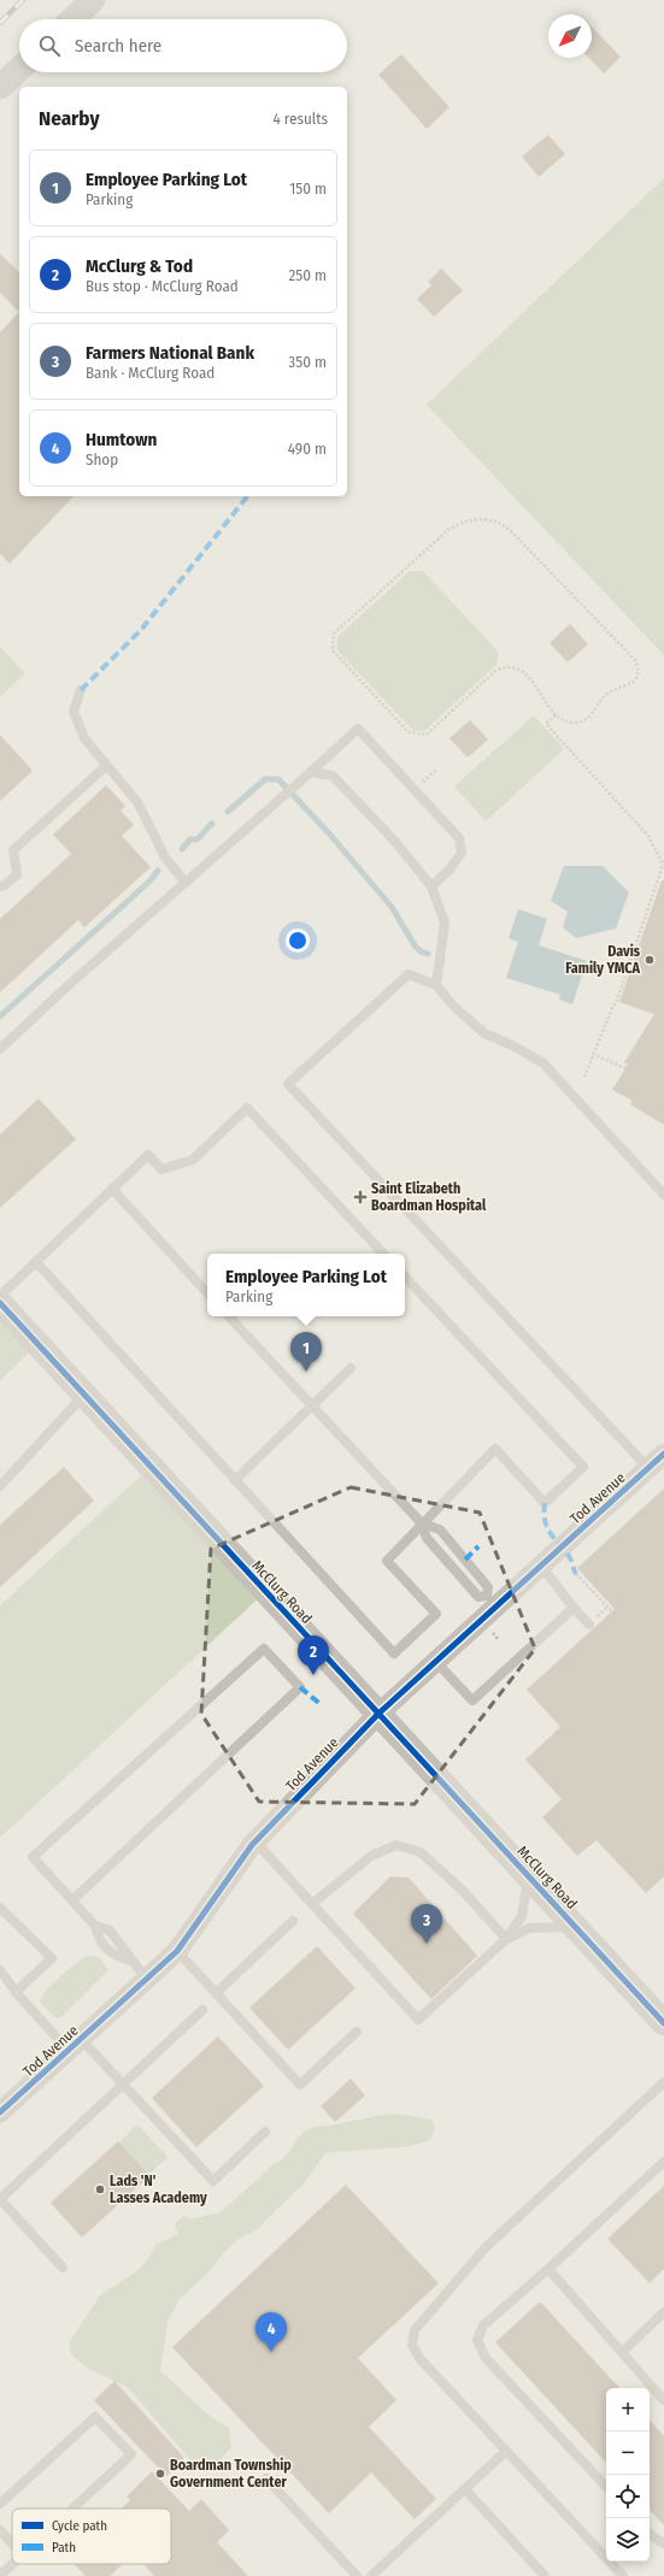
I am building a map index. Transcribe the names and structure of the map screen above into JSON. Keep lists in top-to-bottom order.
{
  "streets": {
    "street": ["Tod Avenue", "McClurg Road"]
  },
  "crossings": [
    ["Tod Avenue", "McClurg Road"]
  ],
  "places": {
    "other": ["Davis Family YMCA", "Lads 'N' Lasses Academy", "Boardman Township Government Center"],
    "health": ["Saint Elizabeth Boardman Hospital"]
  },
  "legend": ["Cycle path", "Path"],
  "north": "bottom left",
  "page": {
    "search": "Search here",
    "heading": ["Nearby", "4 results"],
    "list": [
      {
        "mark": "1",
        "name": "Employee Parking Lot",
        "note": "Parking",
        "value": "150 m"
      },
      {
        "mark": "2",
        "name": "McClurg & Tod",
        "note": "Bus stop · McClurg Road",
        "value": "250 m"
      },
      {
        "mark": "3",
        "name": "Farmers National Bank",
        "note": "Bank · McClurg Road",
        "value": "350 m"
      },
      {
        "mark": "4",
        "name": "Humtown",
        "note": "Shop",
        "value": "490 m"
      }
    ],
    "popup": ["Employee Parking Lot", "Parking"],
    "pins": [
      "1",
      "2",
      "3",
      "4"
    ],
    "map_buttons": ["+", "−"]
  }
}
